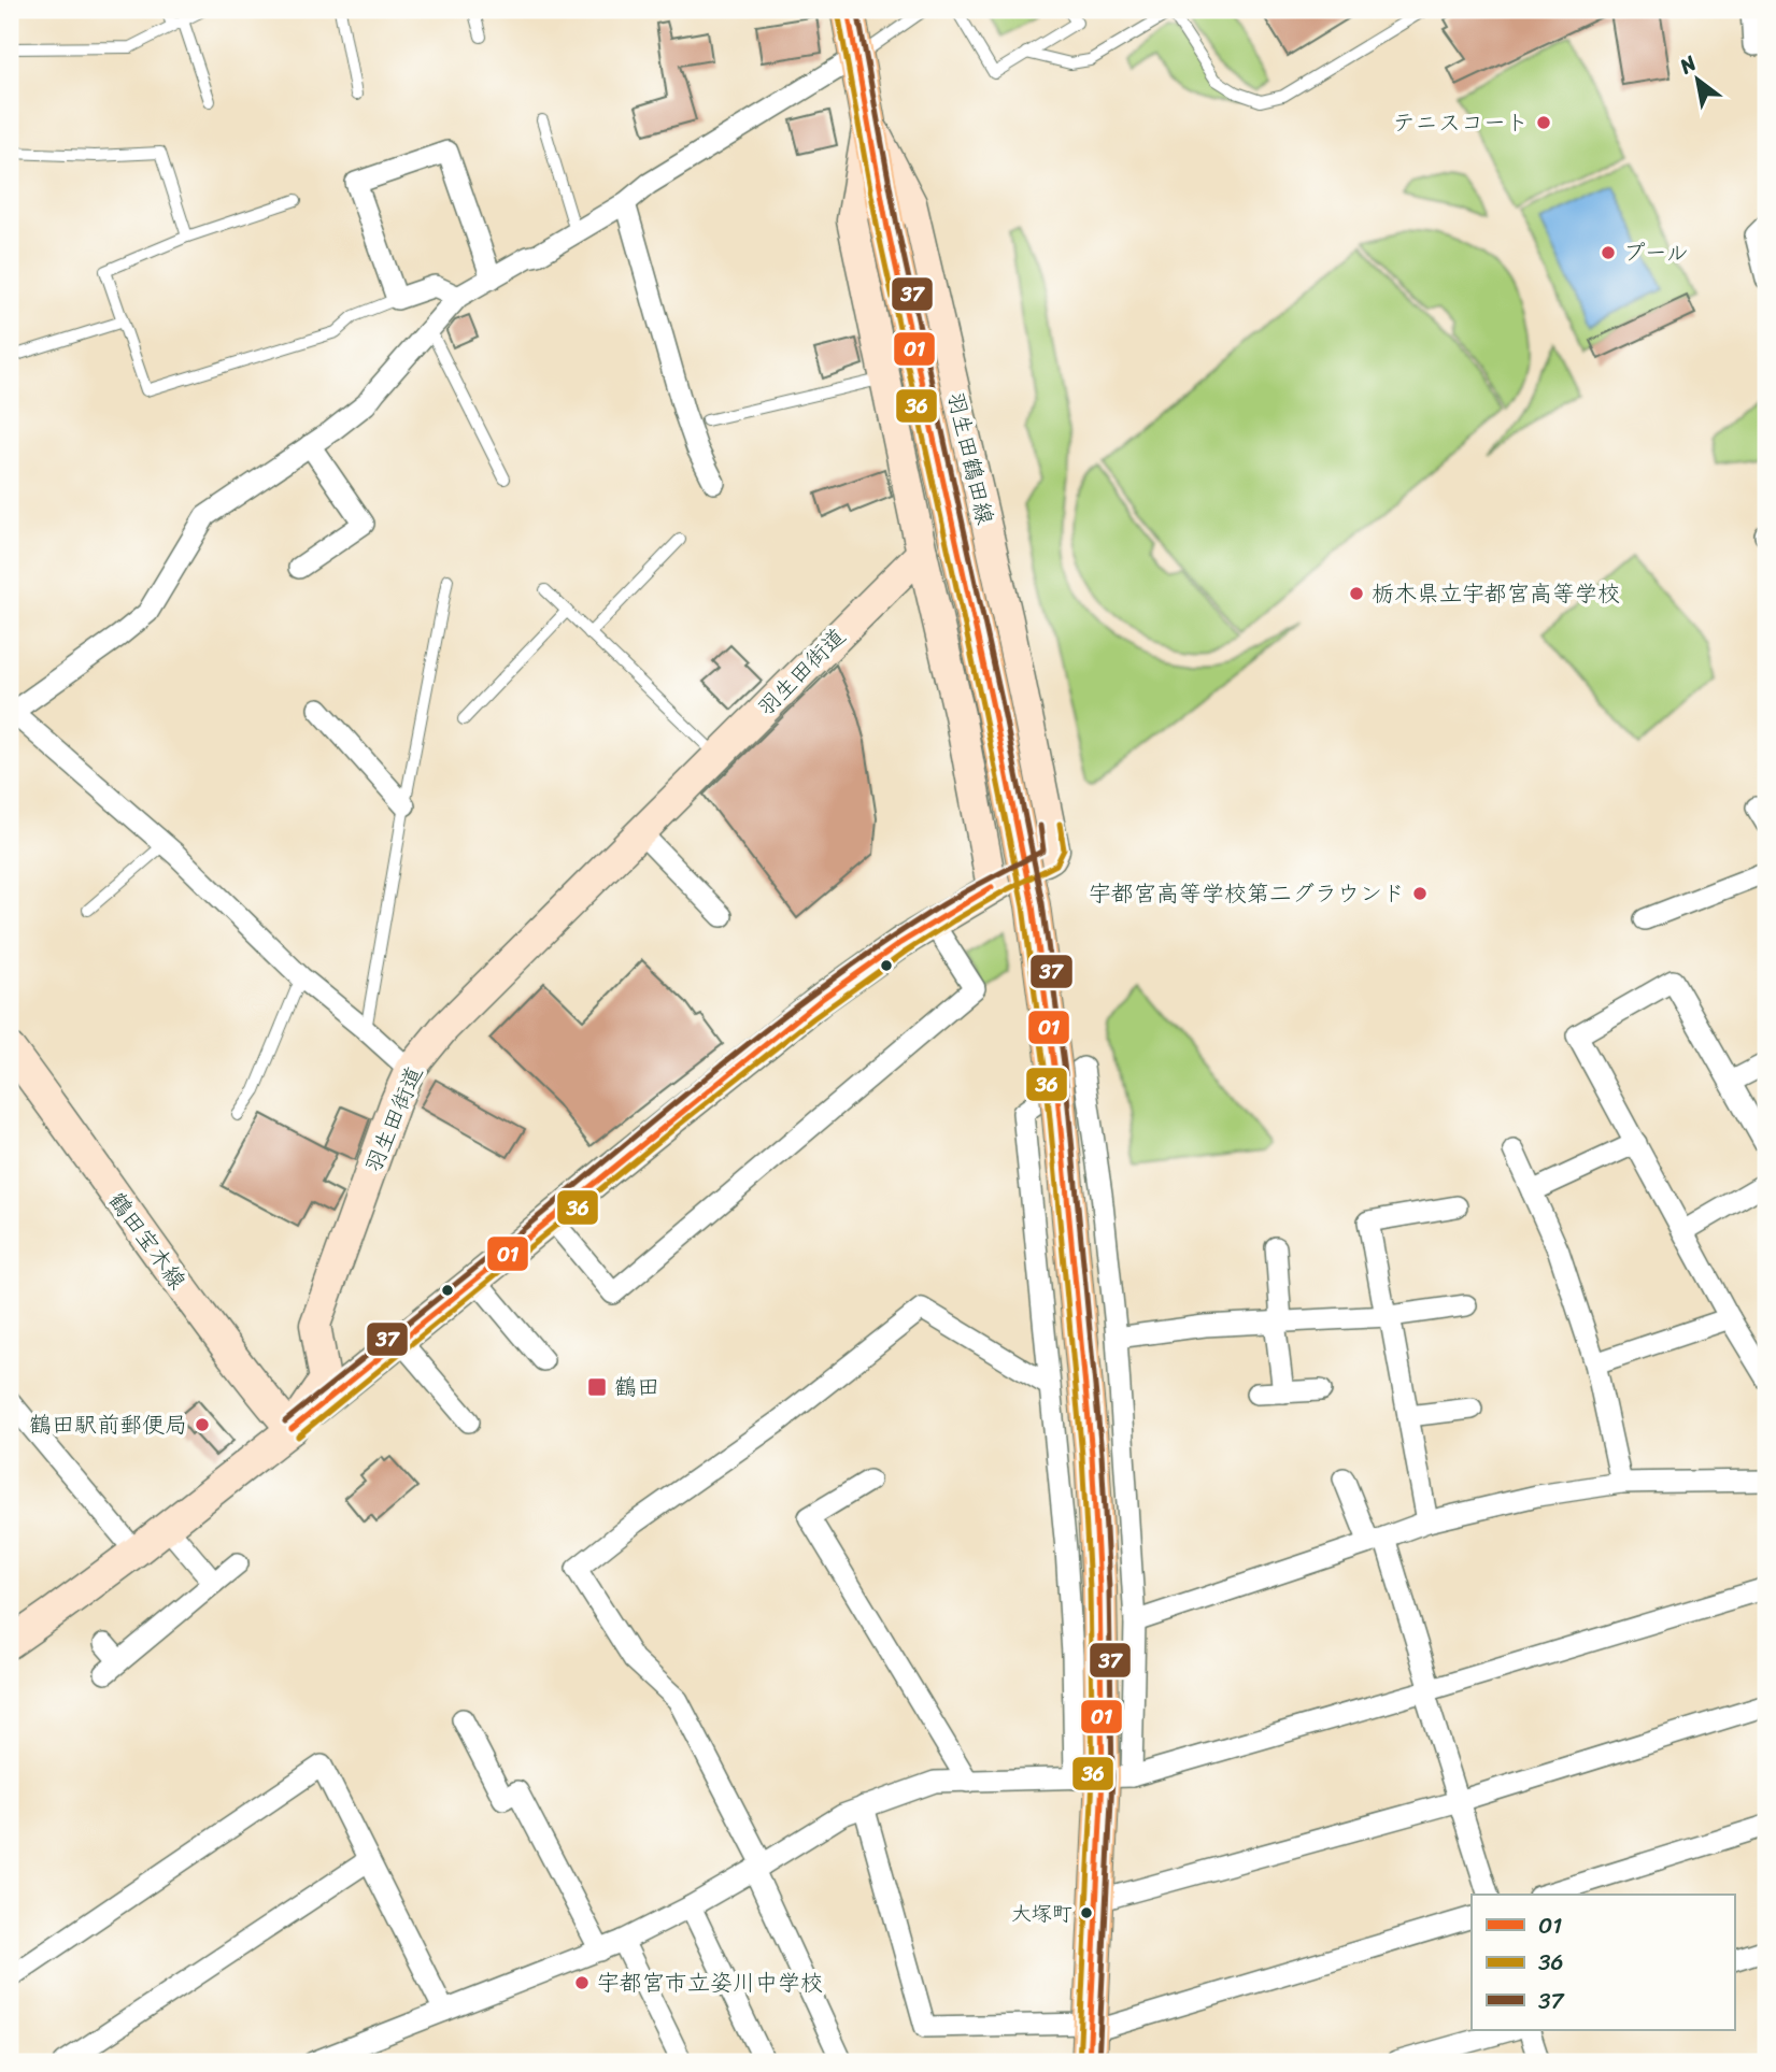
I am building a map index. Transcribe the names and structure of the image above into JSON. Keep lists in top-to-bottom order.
{
  "streets": {
    "main road": ["羽生田鶴田線", "羽生田街道", "鶴田宝木線"]
  },
  "crossings": [
    ["羽生田街道", "鶴田宝木線"]
  ],
  "places": {
    "other": [
      "テニスコート",
      "プール",
      "栃木県立宇都宮高等学校",
      "宇都宮高等学校第二グラウンド",
      "鶴田駅前郵便局",
      "大塚町",
      "宇都宮市立姿川中学校"
    ],
    "transit": ["鶴田"]
  },
  "lines": ["transit line 01", "transit line 37", "transit line 36"],
  "legend": ["01", "36", "37"],
  "north": "top left"
}
